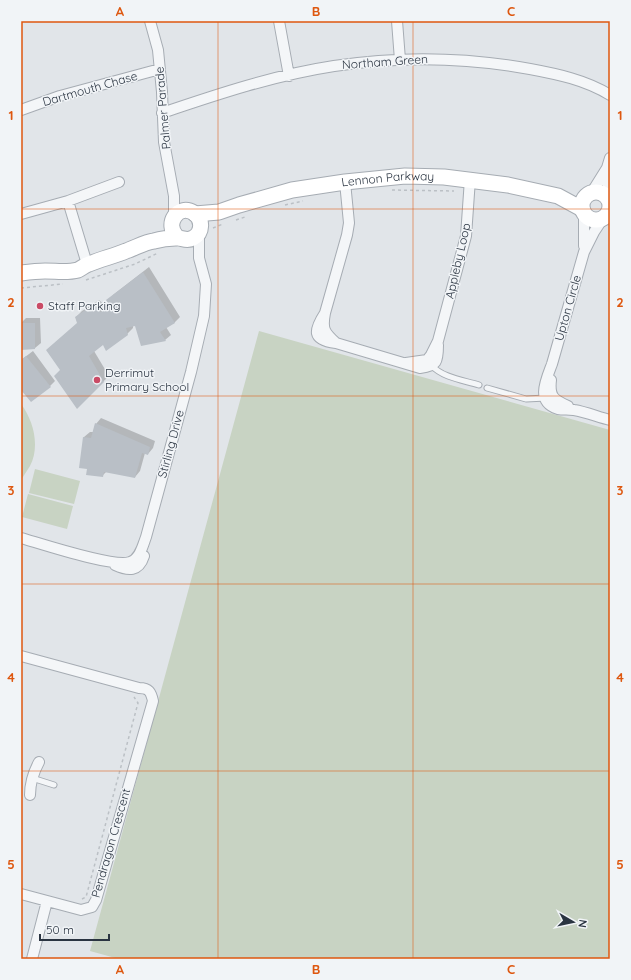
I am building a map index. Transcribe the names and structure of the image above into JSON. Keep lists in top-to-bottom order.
{
  "streets": {
    "street": [
      "Northam Green",
      "Dartmouth Chase",
      "Palmer Parade",
      "Lennon Parkway",
      "Appleby Loop",
      "Upton Circle",
      "Stirling Drive",
      "Pendragon Crescent"
    ]
  },
  "crossings": [
    ["Northam Green", "Palmer Parade"],
    ["Dartmouth Chase", "Palmer Parade"],
    ["Palmer Parade", "Lennon Parkway"],
    ["Palmer Parade", "Stirling Drive"],
    ["Lennon Parkway", "Appleby Loop"],
    ["Lennon Parkway", "Upton Circle"],
    ["Lennon Parkway", "Stirling Drive"]
  ],
  "places": ["Staff Parking", "Derrimut Primary School"],
  "scale_bar": "50 m",
  "north": "right",
  "grid": {
    "columns": ["A", "B", "C"],
    "rows": [
      "1",
      "2",
      "3",
      "4",
      "5"
    ]
  }
}
